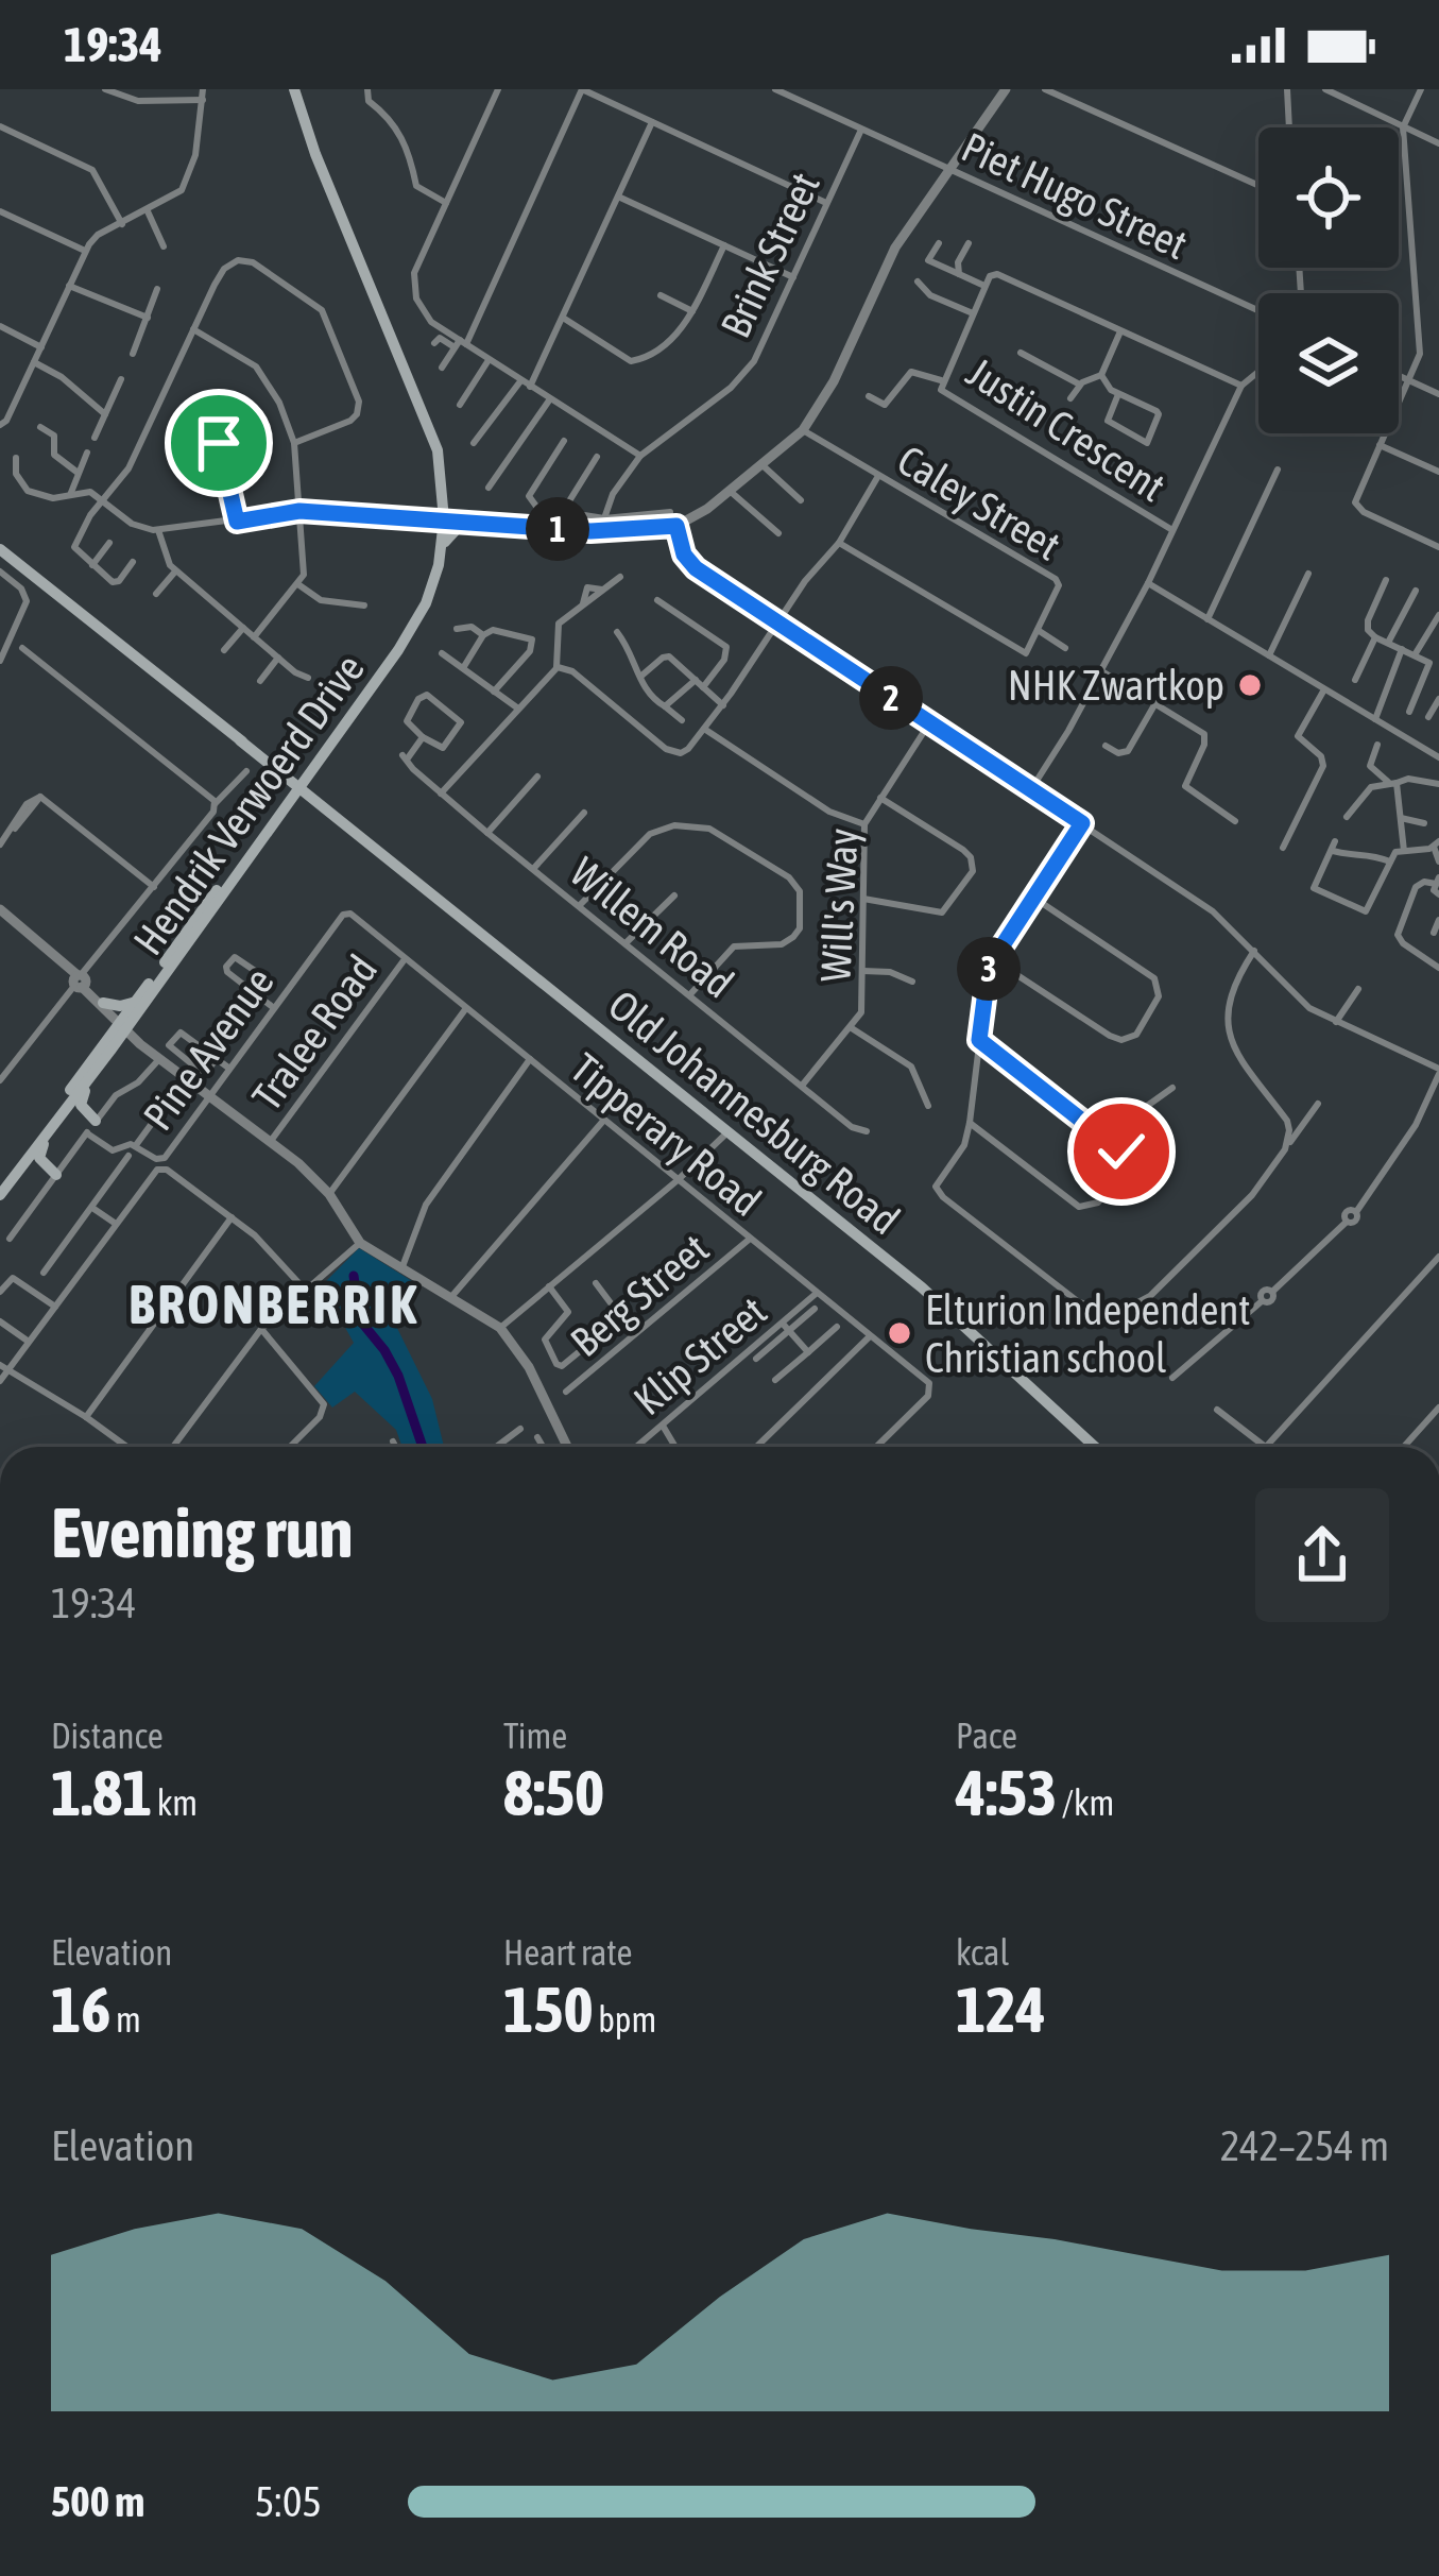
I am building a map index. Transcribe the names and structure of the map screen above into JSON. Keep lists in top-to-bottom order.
{
  "streets": {
    "main road": ["Hendrik Verwoerd Drive", "Old Johannesburg Road"],
    "street": [
      "Piet Hugo Street",
      "Brink Street",
      "Justin Crescent",
      "Caley Street",
      "Will's Way",
      "Willem Road",
      "Tralee Road",
      "Pine Avenue",
      "Tipperary Road",
      "Berg Street",
      "Klip Street"
    ]
  },
  "crossings": [
    ["Piet Hugo Street", "Brink Street"],
    ["Hendrik Verwoerd Drive", "Old Johannesburg Road"],
    ["Will's Way", "Willem Road"],
    ["Tralee Road", "Tipperary Road"],
    ["Pine Avenue", "Tipperary Road"],
    ["Tipperary Road", "Berg Street"],
    ["Tipperary Road", "Klip Street"]
  ],
  "districts": ["BRONBERRIK"],
  "places": ["NHK Zwartkop", "Elturion Independent Christian school"],
  "page": {
    "status": "19:34",
    "pins": ["1", "2", "3"],
    "heading": ["Evening run", "19:34"],
    "stats": [
      ["Distance", "1.81 km"],
      ["Time", "8:50"],
      ["Pace", "4:53 /km"],
      ["Elevation", "16 m"],
      ["Heart rate", "150 bpm"],
      ["kcal", "124"]
    ],
    "chart": ["Elevation", "242–254 m"],
    "list": [
      {
        "name": "500 m",
        "note": "5:05"
      }
    ]
  }
}
